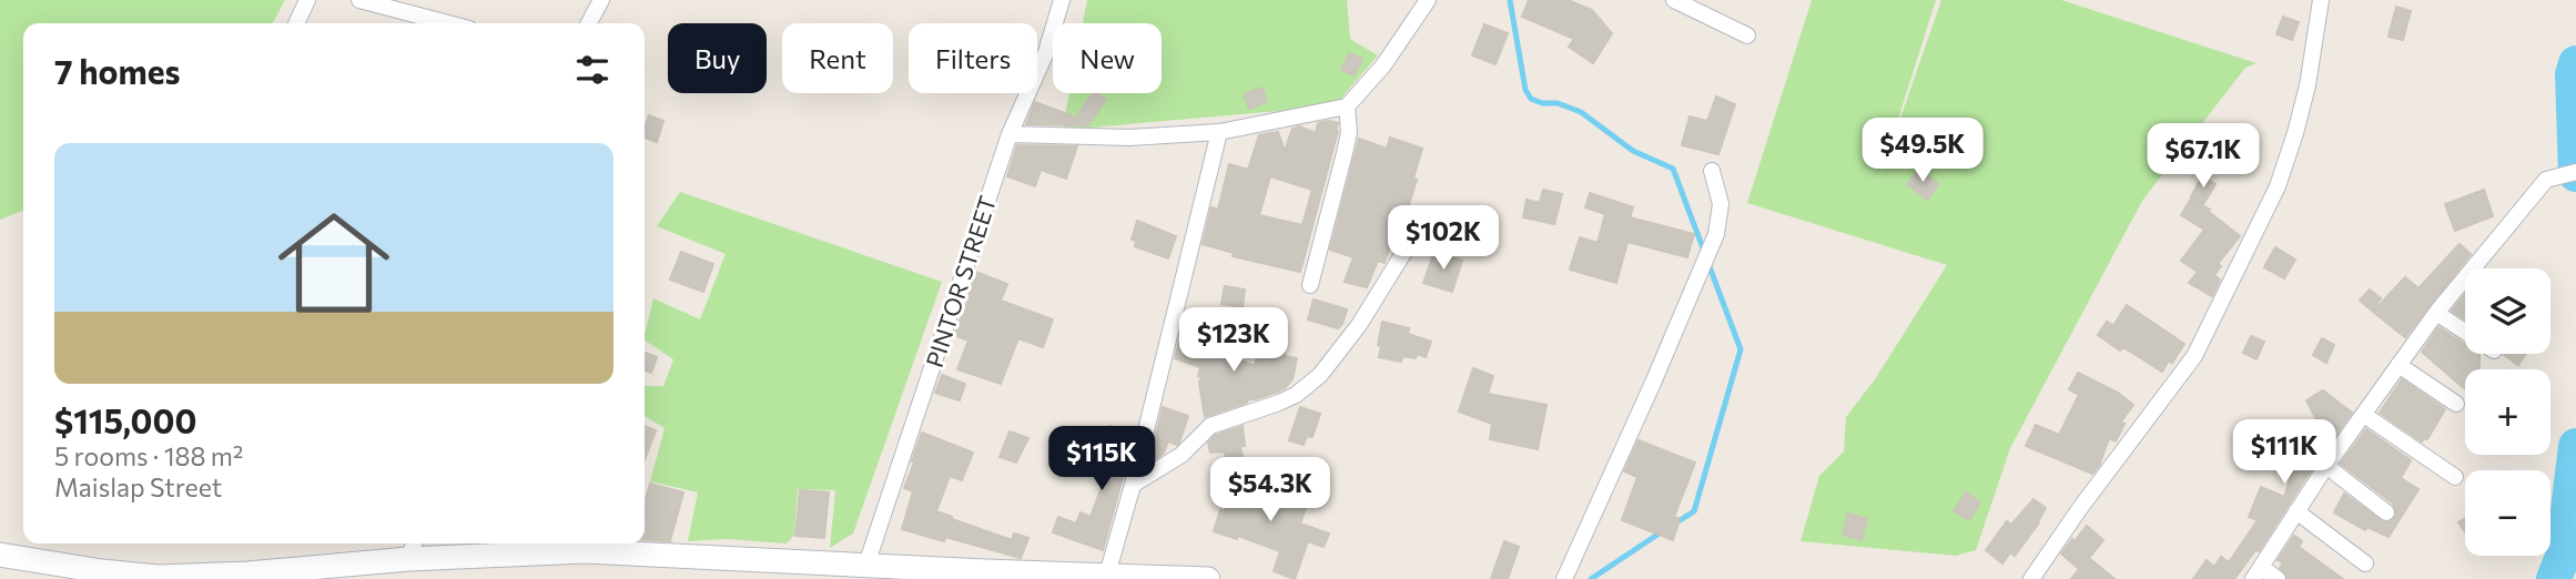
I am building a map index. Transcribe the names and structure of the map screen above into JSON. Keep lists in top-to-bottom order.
{
  "streets": {
    "street": ["PINTOR STREET"]
  },
  "page": {
    "chip": [
      "Buy",
      "Rent",
      "Filters",
      "New"
    ],
    "heading": "7 homes",
    "list": [
      {
        "name": "$115,000",
        "note": "5 rooms · 188 m² · Maislap Street"
      }
    ],
    "price": [
      "$49.5K",
      "$67.1K",
      "$102K",
      "$123K",
      "$111K",
      "$115K",
      "$54.3K"
    ],
    "map_buttons": ["+", "−"]
  }
}
